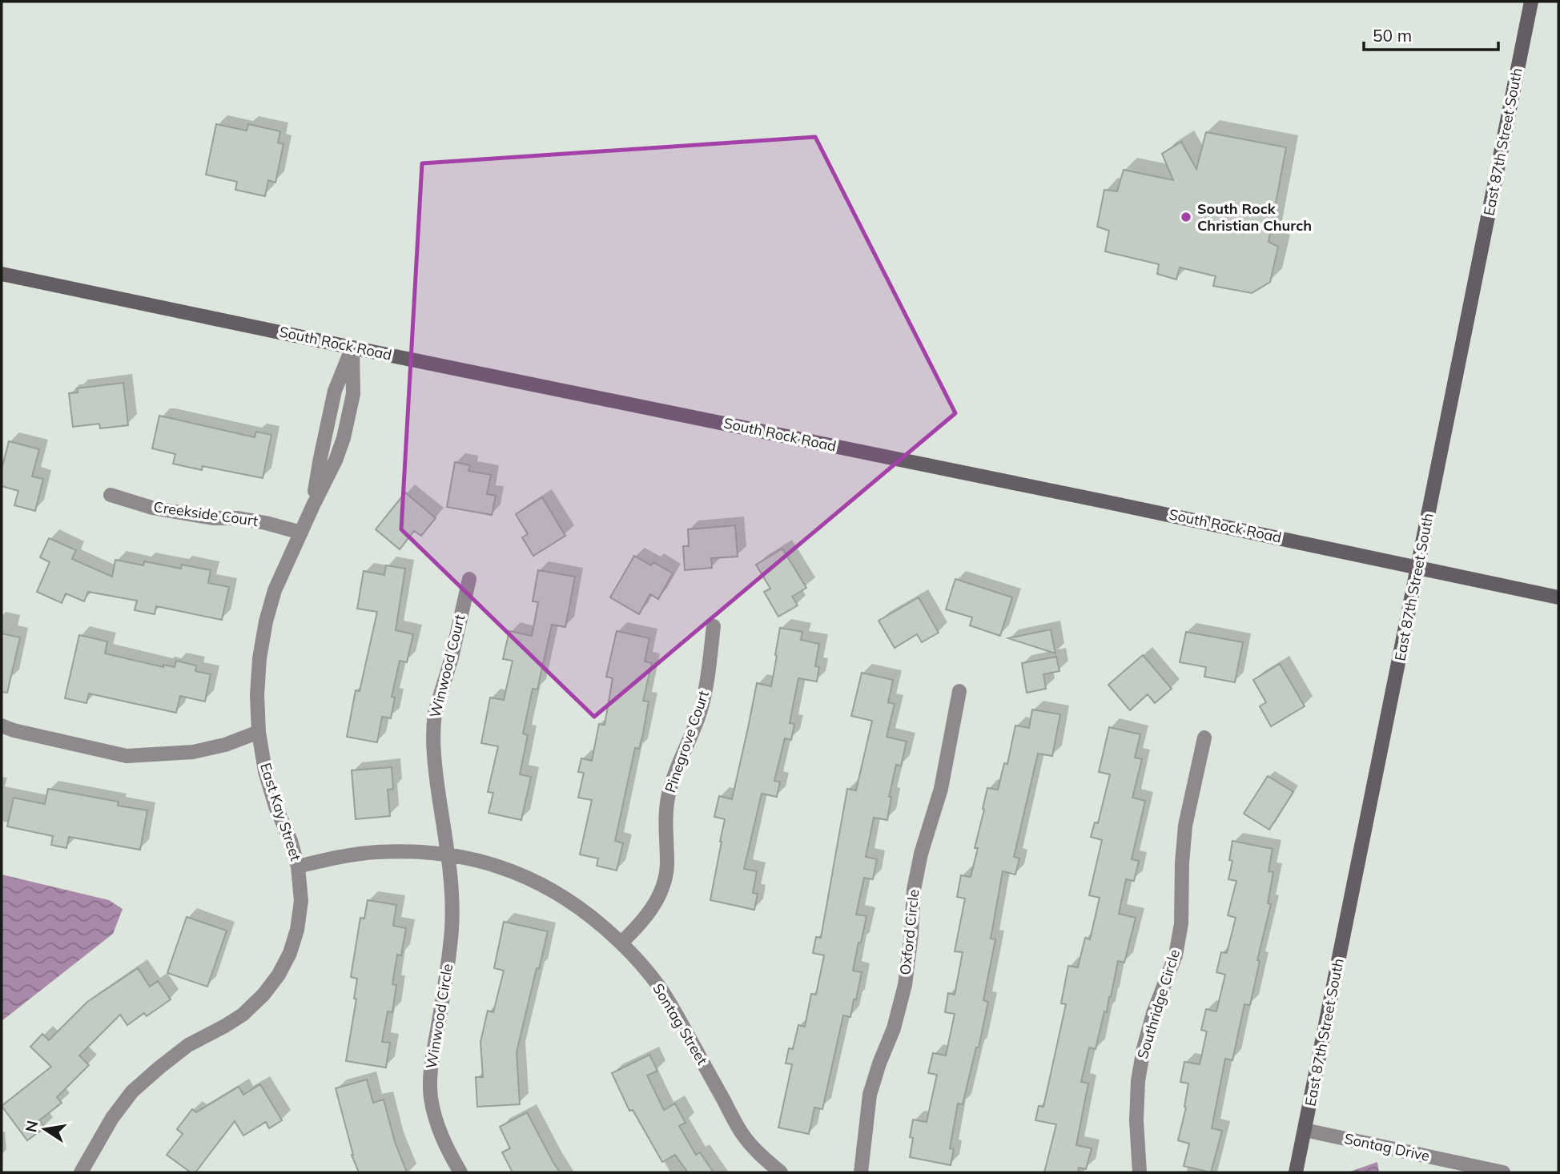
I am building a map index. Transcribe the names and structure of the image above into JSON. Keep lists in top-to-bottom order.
{
  "streets": {
    "main road": ["East 87th Street South", "South Rock Road"],
    "street": [
      "Creekside Court",
      "Winwood Court",
      "Pinegrove Court",
      "East Kay Street",
      "Oxford Circle",
      "Southridge Circle",
      "Winwood Circle",
      "Sontag Street",
      "Sontag Drive"
    ]
  },
  "crossings": [
    ["East 87th Street South", "South Rock Road"],
    ["East 87th Street South", "Sontag Drive"],
    ["South Rock Road", "East Kay Street"],
    ["Creekside Court", "East Kay Street"],
    ["Winwood Court", "Winwood Circle"],
    ["Winwood Court", "Sontag Street"],
    ["Pinegrove Court", "Sontag Street"],
    ["East Kay Street", "Sontag Street"],
    ["Winwood Circle", "Sontag Street"]
  ],
  "places": ["South Rock Christian Church"],
  "scale_bar": "50 m",
  "north": "left"
}
